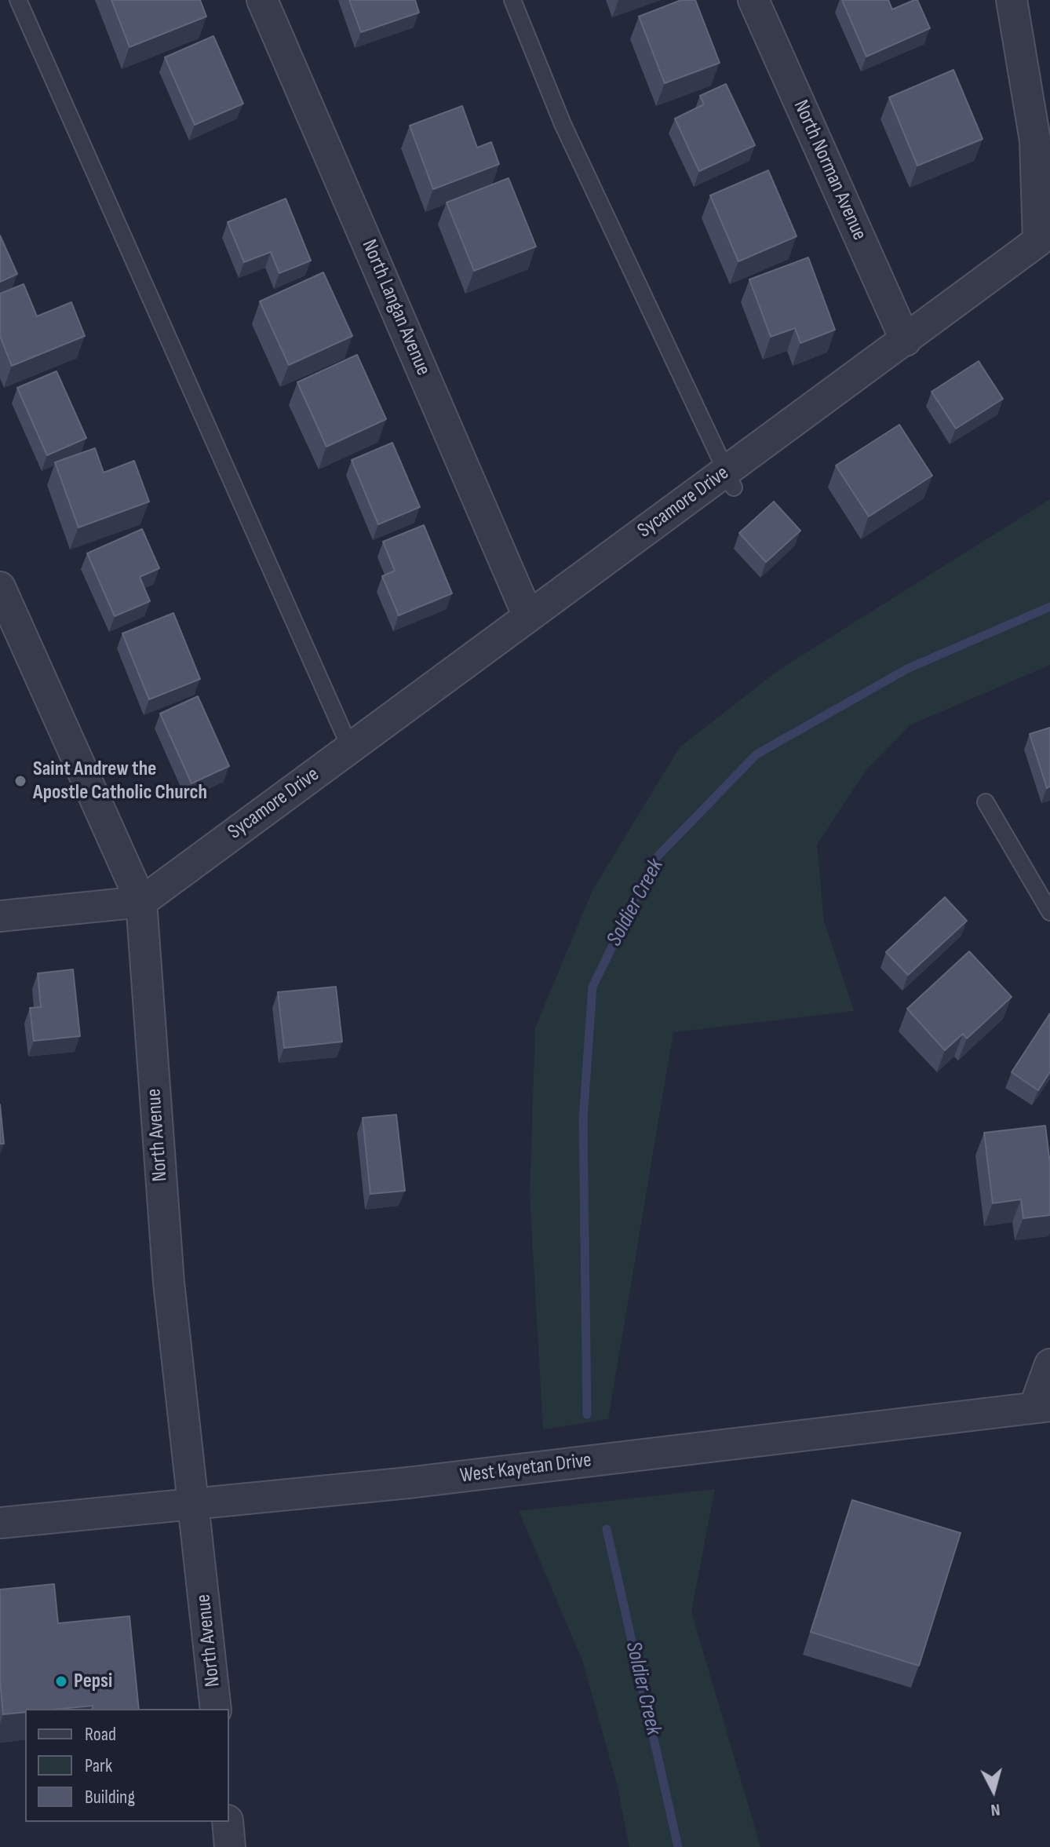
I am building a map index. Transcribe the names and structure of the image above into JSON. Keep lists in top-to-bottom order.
{
  "streets": {
    "street": [
      "North Norman Avenue",
      "North Langan Avenue",
      "Sycamore Drive",
      "North Avenue",
      "West Kayetan Drive"
    ]
  },
  "crossings": [
    ["North Norman Avenue", "Sycamore Drive"],
    ["North Langan Avenue", "Sycamore Drive"],
    ["Sycamore Drive", "North Avenue"],
    ["North Avenue", "West Kayetan Drive"]
  ],
  "water": ["Soldier Creek"],
  "places": ["Saint Andrew the Apostle Catholic Church", "Pepsi"],
  "legend": ["Road", "Park", "Building"],
  "north": "bottom"
}
